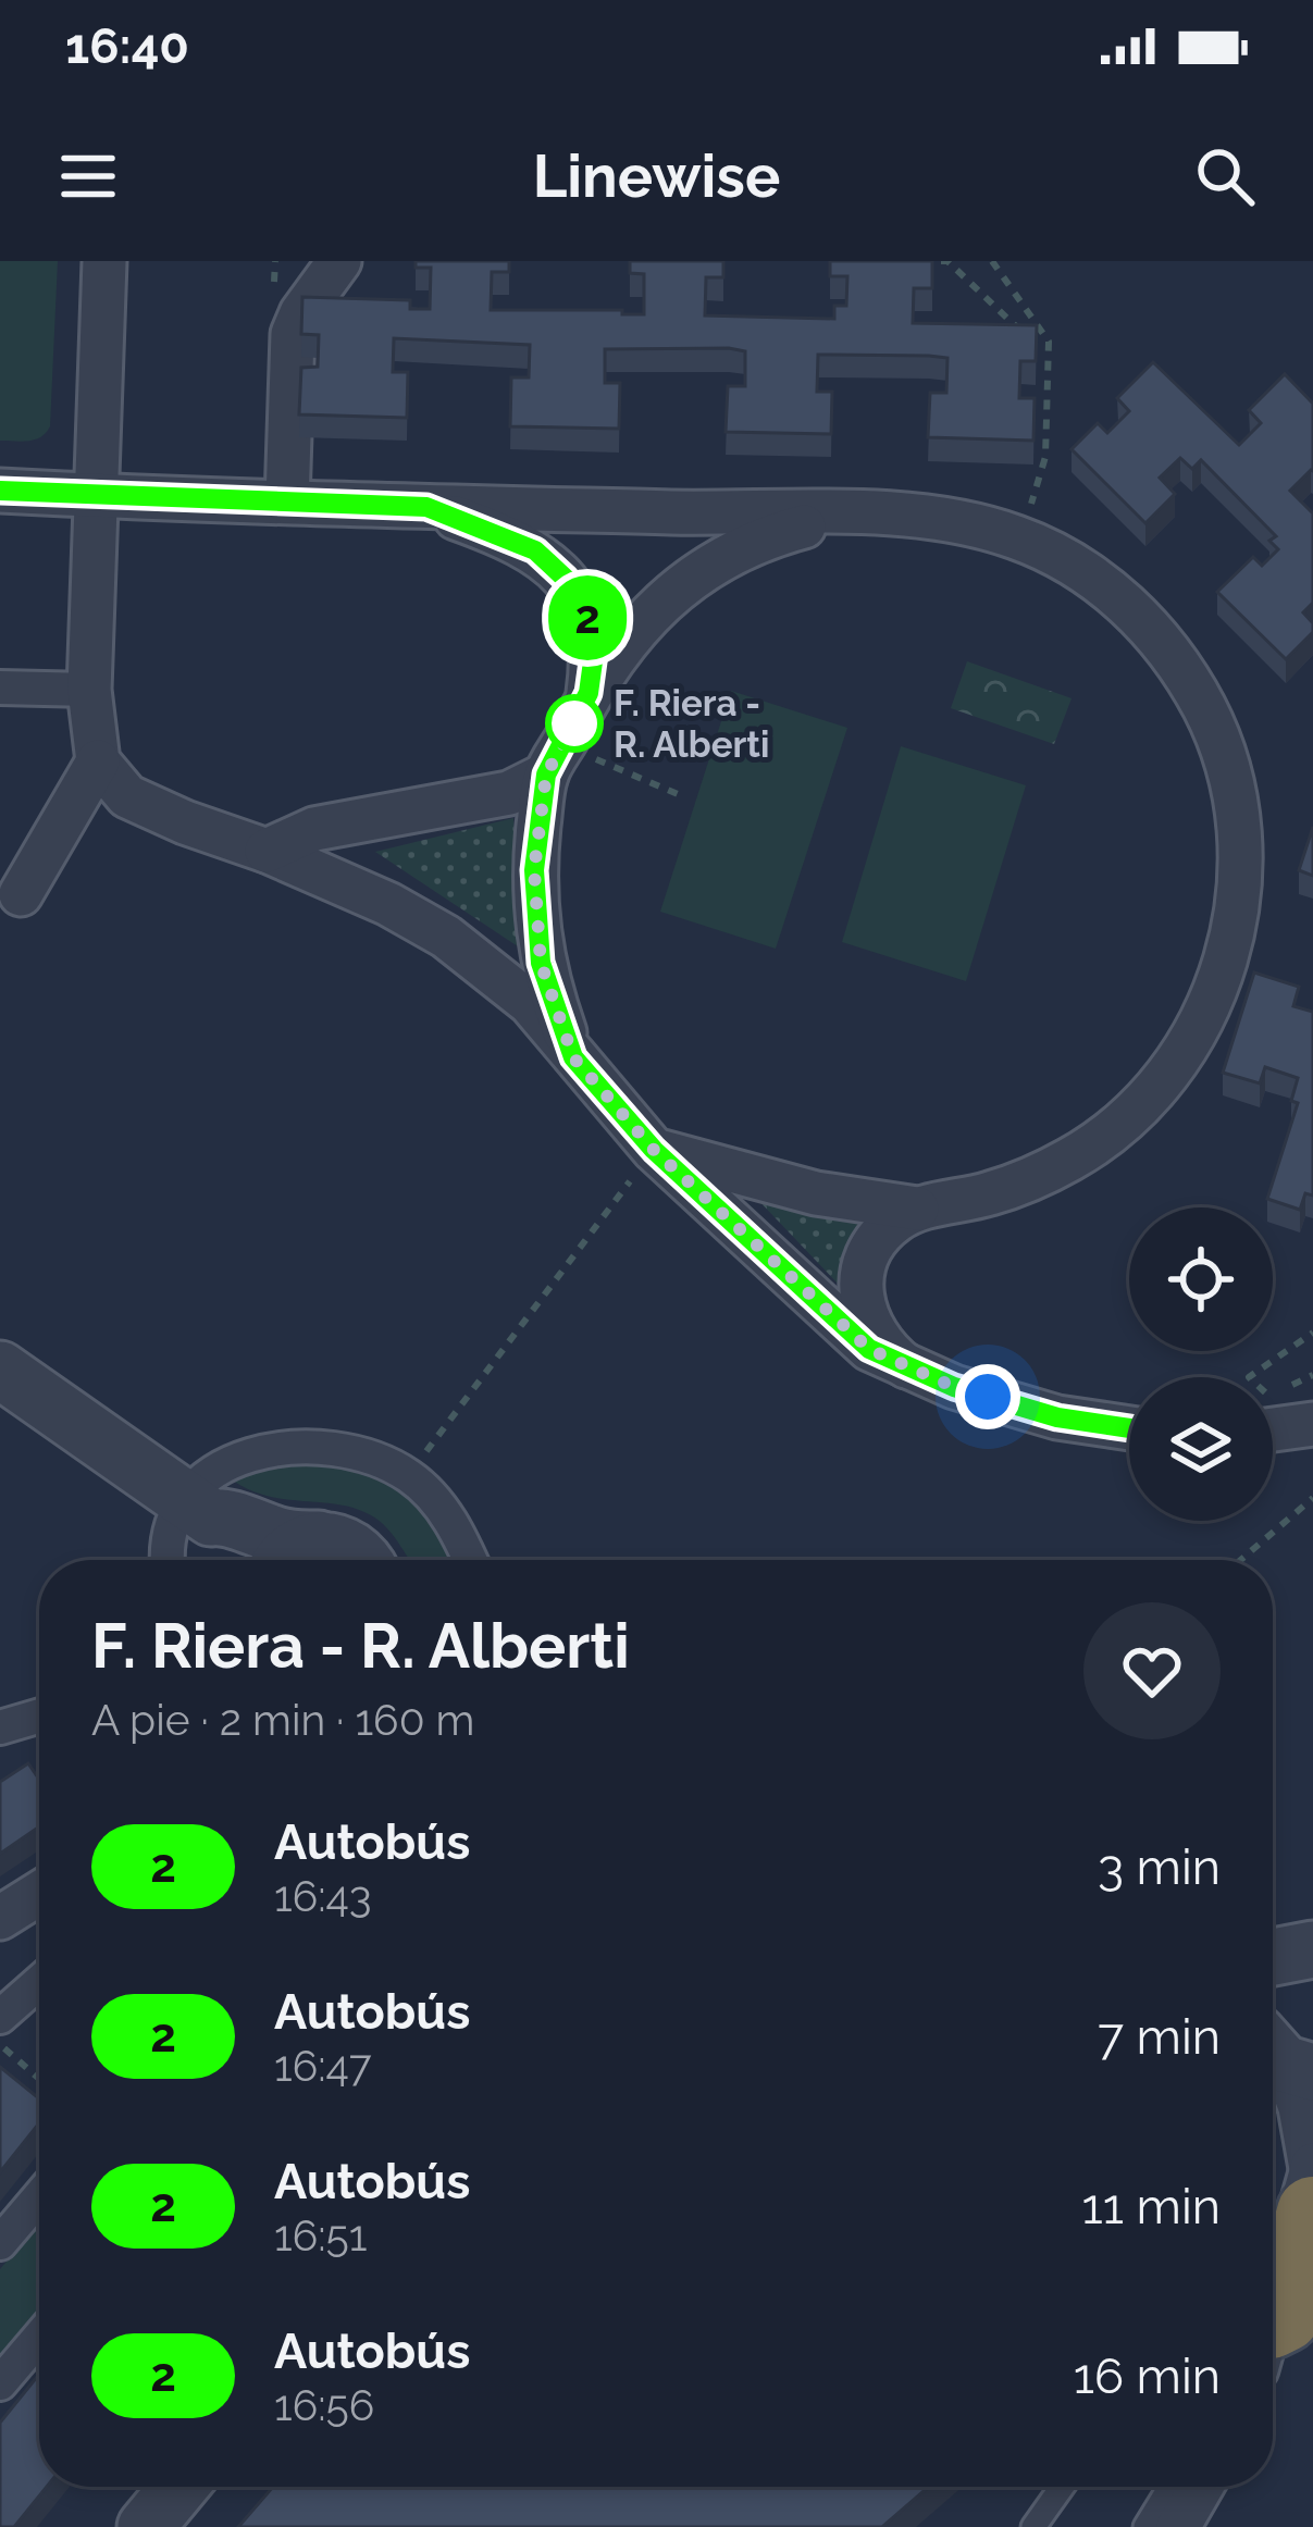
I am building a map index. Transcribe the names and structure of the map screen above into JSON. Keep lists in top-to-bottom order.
{
  "places": ["F. Riera - R. Alberti"],
  "lines": ["bus line 2"],
  "page": {
    "status": "16:40",
    "header": "Linewise",
    "on_map": "2",
    "heading": ["F. Riera - R. Alberti", "A pie · 2 min · 160 m"],
    "list": [
      {
        "mark": "2",
        "name": "Autobús",
        "note": "16:43",
        "value": "3 min"
      },
      {
        "mark": "2",
        "name": "Autobús",
        "note": "16:47",
        "value": "7 min"
      },
      {
        "mark": "2",
        "name": "Autobús",
        "note": "16:51",
        "value": "11 min"
      },
      {
        "mark": "2",
        "name": "Autobús",
        "note": "16:56",
        "value": "16 min"
      }
    ]
  }
}
